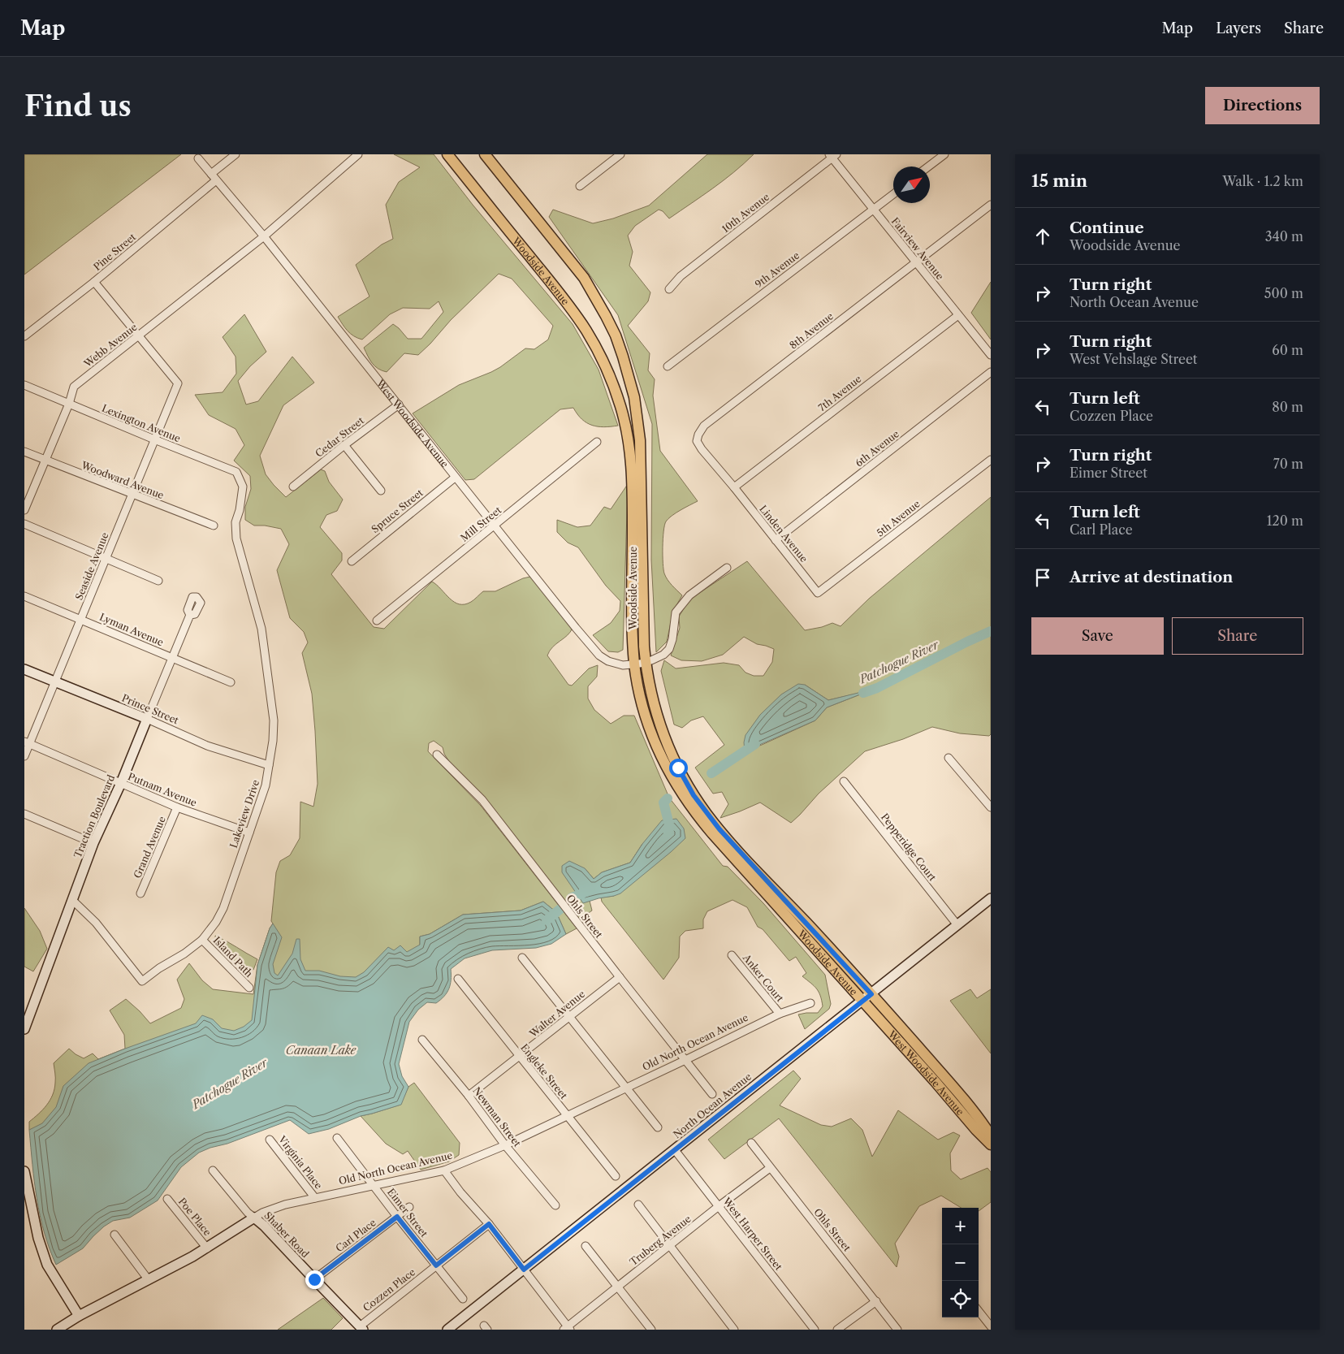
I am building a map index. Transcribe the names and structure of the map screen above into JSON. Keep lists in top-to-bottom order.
{
  "streets": {
    "main road": ["Woodside Avenue", "West Woodside Avenue"],
    "street": [
      "10th Avenue",
      "Fairview Avenue",
      "Pine Street",
      "9th Avenue",
      "8th Avenue",
      "Webb Avenue",
      "7th Avenue",
      "Lexington Avenue",
      "Cedar Street",
      "6th Avenue",
      "Woodward Avenue",
      "Spruce Street",
      "5th Avenue",
      "Mill Street",
      "Linden Avenue",
      "Seaside Avenue",
      "Lyman Avenue",
      "Prince Street",
      "Putnam Avenue",
      "Lakeview Drive",
      "Traction Boulevard",
      "Grand Avenue",
      "Pepperidge Court",
      "Ohls Street",
      "Island Path",
      "Anker Court",
      "Walter Avenue",
      "Old North Ocean Avenue",
      "Engleke Street",
      "North Ocean Avenue",
      "Newman Street",
      "Virginia Place",
      "Eimer Street",
      "Poe Place",
      "West Harper Street",
      "Shaber Road",
      "Carl Place",
      "Truberg Avenue",
      "Cozzen Place"
    ]
  },
  "crossings": [
    ["10th Avenue", "Fairview Avenue"],
    ["Fairview Avenue", "9th Avenue"],
    ["Fairview Avenue", "8th Avenue"],
    ["Fairview Avenue", "7th Avenue"],
    ["Pine Street", "West Woodside Avenue"],
    ["Woodside Avenue", "West Woodside Avenue"],
    ["Woodside Avenue", "North Ocean Avenue"],
    ["8th Avenue", "7th Avenue"],
    ["8th Avenue", "Linden Avenue"],
    ["Webb Avenue", "Lexington Avenue"],
    ["Webb Avenue", "West Woodside Avenue"],
    ["Webb Avenue", "Woodward Avenue"],
    ["Webb Avenue", "Seaside Avenue"],
    ["7th Avenue", "Linden Avenue"],
    ["Lexington Avenue", "Seaside Avenue"],
    ["Lexington Avenue", "Lakeview Drive"],
    ["West Woodside Avenue", "Cedar Street"],
    ["West Woodside Avenue", "Spruce Street"],
    ["West Woodside Avenue", "Mill Street"],
    ["West Woodside Avenue", "North Ocean Avenue"],
    ["6th Avenue", "Linden Avenue"],
    ["Woodward Avenue", "Seaside Avenue"],
    ["5th Avenue", "Linden Avenue"],
    ["Seaside Avenue", "Lyman Avenue"],
    ["Seaside Avenue", "Prince Street"],
    ["Seaside Avenue", "Putnam Avenue"],
    ["Lyman Avenue", "Traction Boulevard"],
    ["Prince Street", "Lakeview Drive"],
    ["Prince Street", "Traction Boulevard"],
    ["Putnam Avenue", "Lakeview Drive"],
    ["Putnam Avenue", "Traction Boulevard"],
    ["Putnam Avenue", "Grand Avenue"],
    ["Lakeview Drive", "Traction Boulevard"],
    ["Lakeview Drive", "Island Path"],
    ["Pepperidge Court", "North Ocean Avenue"],
    ["Ohls Street", "Walter Avenue"],
    ["Ohls Street", "Old North Ocean Avenue"],
    ["Ohls Street", "Truberg Avenue"],
    ["Anker Court", "Old North Ocean Avenue"],
    ["Walter Avenue", "Engleke Street"],
    ["Walter Avenue", "Newman Street"],
    ["Old North Ocean Avenue", "Engleke Street"],
    ["Old North Ocean Avenue", "Newman Street"],
    ["Old North Ocean Avenue", "Virginia Place"],
    ["Old North Ocean Avenue", "Eimer Street"],
    ["Old North Ocean Avenue", "Poe Place"],
    ["Old North Ocean Avenue", "Shaber Road"],
    ["North Ocean Avenue", "West Harper Street"],
    ["Eimer Street", "Carl Place"],
    ["Eimer Street", "Cozzen Place"],
    ["West Harper Street", "Truberg Avenue"],
    ["Shaber Road", "Carl Place"],
    ["Shaber Road", "Cozzen Place"]
  ],
  "water": ["Patchogue River", "Canaan Lake"],
  "north": "top right",
  "page": {
    "header": "Map",
    "nav": ["Map", "Layers", "Share"],
    "buttons": [
      "Directions",
      ["Save", "Share"]
    ],
    "title": "Find us",
    "heading": ["15 min", "Walk · 1.2 km"],
    "list": [
      ["Continue", "Woodside Avenue", "340 m"],
      ["Turn right", "North Ocean Avenue", "500 m"],
      ["Turn right", "West Vehslage Street", "60 m"],
      ["Turn left", "Cozzen Place", "80 m"],
      ["Turn right", "Eimer Street", "70 m"],
      ["Turn left", "Carl Place", "120 m"],
      "Arrive at destination"
    ],
    "map_buttons": ["+", "−"]
  }
}
